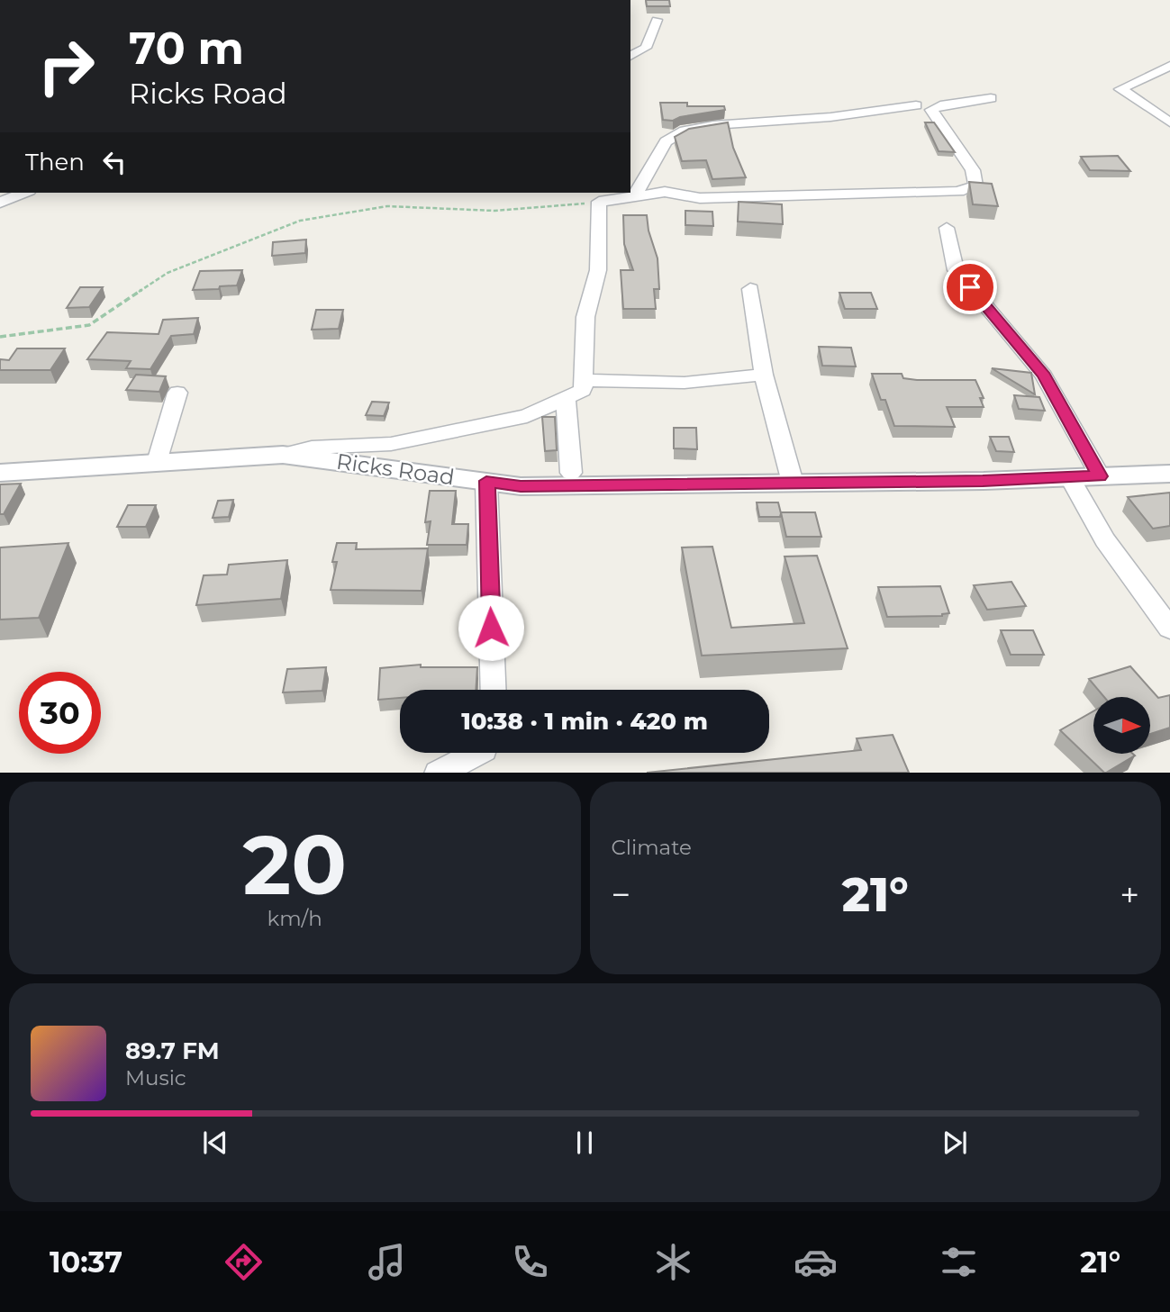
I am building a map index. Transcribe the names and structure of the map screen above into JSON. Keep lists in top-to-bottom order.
{
  "streets": {
    "street": ["Ricks Road"]
  },
  "north": "right",
  "page": {
    "turn": ["70 m", "Ricks Road"],
    "then": "Then",
    "limit": "30",
    "trip": "10:38 · 1 min · 420 m",
    "tile": [
      ["20", "km/h"],
      "Climate"
    ],
    "heat": ["−", "21°", "+"],
    "song": ["89.7 FM", "Music"],
    "tabs": ["10:37", "21°"]
  }
}
